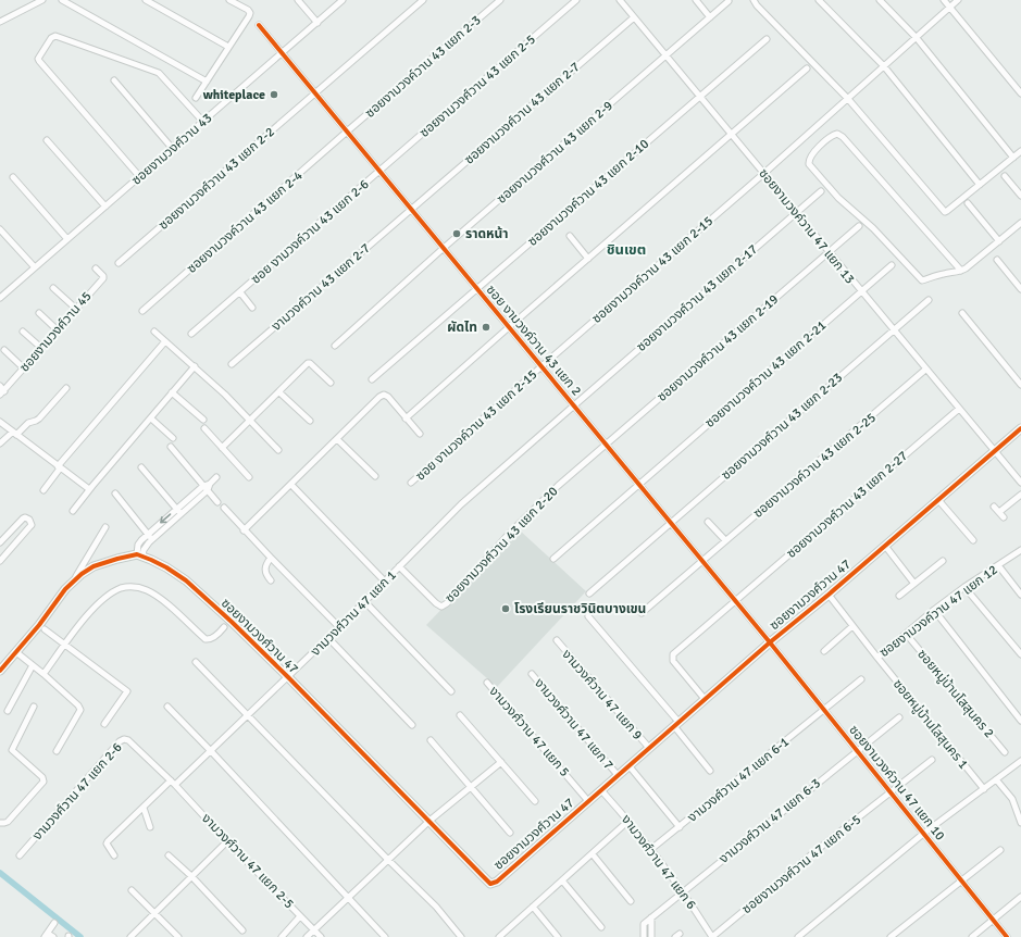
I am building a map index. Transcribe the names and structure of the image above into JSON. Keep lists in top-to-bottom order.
{
  "streets": {
    "street": [
      "ซอยงามวงค์วาน 43 แยก 2-3",
      "ซอยงามวงศ์วาน 43 แยก 2-5",
      "ซอยงามวงศ์วาน 43 แยก 2-7",
      "ซอยงามวงศ์วาน 43",
      "ซอยงามวงศ์วาน 43 แยก 2-9",
      "ซอยงามวงศ์วาน 43 แยก 2-2",
      "ซอยงามวงค์วาน 43 แยก 2-10",
      "ซอยงามวงค์วาน 43 แยก 2-4",
      "ซอยงามวงค์วาน 47 แยก 13",
      "ซอย งามวงค์วาน 43 แยก 2-6",
      "ซอยงามวงค์วาน 43 แยก 2-15",
      "งามวงศ์วาน 43 แยก 2-7",
      "ซอยงามวงศ์วาน 43 แยก 2-17",
      "ซอยงามวงศ์วาน 45",
      "ซอย งามวงค์วาน 43 แยก 2",
      "ซอยงามวงศ์วาน 43 แยก 2-19",
      "ซอยงามวงศ์วาน 43 แยก 2-21",
      "ซอย งามวงค์วาน 43 แยก 2-15",
      "ซอยงามวงศ์วาน 43 แยก 2-23",
      "ซอยงามวงค์วาน 43 แยก 2-25",
      "ซอยงามวงศ์วาน 43 แยก 2-27",
      "ซอยงามวงศ์วาน 43 แยก 2-20",
      "ซอยงามวงศ์วาน 47",
      "ซอยงามวงค์วาน 47 แยก 12",
      "งามวงศ์วาน 47 แยก 1",
      "ซอยหมู่บ้านโสสุนคร 2",
      "งามวงศ์วาน 47 แยก 9",
      "งามวงศ์วาน 47 แยก 7",
      "ซอยหมู่บ้านโสสุนคร 1",
      "งามวงศ์วาน 47 แยก 5",
      "งามวงศ์วาน 47 แยก 6-1",
      "ซอยงามวงค์วาน 47 แยก 10",
      "งามวงศ์วาน 47 แยก 2-6",
      "งามวงศ์วาน 47 แยก 6-3",
      "งามวงศ์วาน 47 แยก 2-5",
      "งามวงศ์วาน 47 แยก 6",
      "ซอยงามวงศ์วาน 47 แยก 6-5"
    ]
  },
  "crossings": [
    ["ซอยงามวงค์วาน 43 แยก 2-3", "ซอยงามวงค์วาน 43 แยก 2-4"],
    ["ซอยงามวงค์วาน 43 แยก 2-3", "ซอย งามวงค์วาน 43 แยก 2"],
    ["ซอยงามวงศ์วาน 43 แยก 2-5", "ซอย งามวงค์วาน 43 แยก 2-6"],
    ["ซอยงามวงศ์วาน 43 แยก 2-5", "ซอย งามวงค์วาน 43 แยก 2"],
    ["ซอยงามวงศ์วาน 43 แยก 2-7", "ซอยงามวงค์วาน 47 แยก 13"],
    ["ซอยงามวงศ์วาน 43 แยก 2-7", "งามวงศ์วาน 43 แยก 2-7"],
    ["ซอยงามวงศ์วาน 43 แยก 2-7", "ซอย งามวงค์วาน 43 แยก 2"],
    ["ซอยงามวงศ์วาน 43", "ซอย งามวงค์วาน 43 แยก 2"],
    ["ซอยงามวงศ์วาน 43 แยก 2-9", "ซอยงามวงค์วาน 47 แยก 13"],
    ["ซอยงามวงศ์วาน 43 แยก 2-9", "ซอย งามวงค์วาน 43 แยก 2"],
    ["ซอยงามวงศ์วาน 43 แยก 2-2", "ซอย งามวงค์วาน 43 แยก 2"],
    ["ซอยงามวงค์วาน 43 แยก 2-10", "ซอยงามวงค์วาน 47 แยก 13"],
    ["ซอยงามวงค์วาน 43 แยก 2-10", "ซอย งามวงค์วาน 43 แยก 2"],
    ["ซอยงามวงค์วาน 43 แยก 2-4", "ซอย งามวงค์วาน 43 แยก 2"],
    ["ซอยงามวงค์วาน 47 แยก 13", "ซอยงามวงค์วาน 43 แยก 2-15"],
    ["ซอยงามวงค์วาน 47 แยก 13", "ซอยงามวงศ์วาน 43 แยก 2-17"],
    ["ซอยงามวงค์วาน 47 แยก 13", "ซอยงามวงศ์วาน 43 แยก 2-19"],
    ["ซอยงามวงค์วาน 47 แยก 13", "ซอยงามวงศ์วาน 43 แยก 2-21"],
    ["ซอยงามวงค์วาน 47 แยก 13", "ซอยงามวงศ์วาน 43 แยก 2-23"],
    ["ซอยงามวงค์วาน 47 แยก 13", "ซอยงามวงค์วาน 43 แยก 2-25"],
    ["ซอยงามวงค์วาน 47 แยก 13", "ซอยงามวงศ์วาน 43 แยก 2-27"],
    ["ซอยงามวงค์วาน 47 แยก 13", "ซอยงามวงศ์วาน 47"],
    ["ซอย งามวงค์วาน 43 แยก 2-6", "ซอย งามวงค์วาน 43 แยก 2"],
    ["ซอยงามวงค์วาน 43 แยก 2-15", "ซอย งามวงค์วาน 43 แยก 2"],
    ["ซอยงามวงค์วาน 43 แยก 2-15", "ซอย งามวงค์วาน 43 แยก 2-15"],
    ["งามวงศ์วาน 43 แยก 2-7", "ซอย งามวงค์วาน 43 แยก 2"],
    ["ซอยงามวงศ์วาน 43 แยก 2-17", "ซอย งามวงค์วาน 43 แยก 2"],
    ["ซอยงามวงศ์วาน 43 แยก 2-17", "ซอยงามวงศ์วาน 43 แยก 2-20"],
    ["ซอยงามวงศ์วาน 43 แยก 2-17", "งามวงศ์วาน 47 แยก 1"],
    ["ซอย งามวงค์วาน 43 แยก 2", "ซอยงามวงศ์วาน 43 แยก 2-19"],
    ["ซอย งามวงค์วาน 43 แยก 2", "ซอยงามวงศ์วาน 43 แยก 2-21"],
    ["ซอย งามวงค์วาน 43 แยก 2", "ซอย งามวงค์วาน 43 แยก 2-15"],
    ["ซอย งามวงค์วาน 43 แยก 2", "ซอยงามวงศ์วาน 43 แยก 2-23"],
    ["ซอย งามวงค์วาน 43 แยก 2", "ซอยงามวงค์วาน 43 แยก 2-25"],
    ["ซอย งามวงค์วาน 43 แยก 2", "ซอยงามวงศ์วาน 43 แยก 2-27"],
    ["ซอย งามวงค์วาน 43 แยก 2", "ซอยงามวงศ์วาน 43 แยก 2-20"],
    ["ซอย งามวงค์วาน 43 แยก 2", "ซอยงามวงศ์วาน 47"],
    ["ซอย งามวงค์วาน 43 แยก 2", "ซอยงามวงค์วาน 47 แยก 10"],
    ["ซอยงามวงศ์วาน 43 แยก 2-19", "ซอยงามวงศ์วาน 43 แยก 2-20"],
    ["ซอยงามวงศ์วาน 43 แยก 2-27", "ซอยงามวงศ์วาน 47"],
    ["ซอยงามวงศ์วาน 43 แยก 2-20", "งามวงศ์วาน 47 แยก 1"],
    ["ซอยงามวงศ์วาน 47", "ซอยงามวงค์วาน 47 แยก 12"],
    ["ซอยงามวงศ์วาน 47", "งามวงศ์วาน 47 แยก 1"],
    ["ซอยงามวงศ์วาน 47", "งามวงศ์วาน 47 แยก 9"],
    ["ซอยงามวงศ์วาน 47", "งามวงศ์วาน 47 แยก 7"],
    ["ซอยงามวงศ์วาน 47", "งามวงศ์วาน 47 แยก 5"],
    ["ซอยงามวงศ์วาน 47", "ซอยงามวงค์วาน 47 แยก 10"],
    ["ซอยงามวงศ์วาน 47", "งามวงศ์วาน 47 แยก 6"],
    ["ซอยงามวงค์วาน 47 แยก 12", "ซอยหมู่บ้านโสสุนคร 2"],
    ["ซอยงามวงค์วาน 47 แยก 12", "ซอยหมู่บ้านโสสุนคร 1"],
    ["งามวงศ์วาน 47 แยก 1", "งามวงศ์วาน 47 แยก 2-6"],
    ["งามวงศ์วาน 47 แยก 1", "งามวงศ์วาน 47 แยก 2-5"],
    ["งามวงศ์วาน 47 แยก 6-1", "ซอยงามวงค์วาน 47 แยก 10"],
    ["งามวงศ์วาน 47 แยก 6-1", "งามวงศ์วาน 47 แยก 6"],
    ["ซอยงามวงค์วาน 47 แยก 10", "งามวงศ์วาน 47 แยก 6-3"],
    ["ซอยงามวงค์วาน 47 แยก 10", "ซอยงามวงศ์วาน 47 แยก 6-5"],
    ["งามวงศ์วาน 47 แยก 2-6", "งามวงศ์วาน 47 แยก 2-5"],
    ["งามวงศ์วาน 47 แยก 6-3", "งามวงศ์วาน 47 แยก 6"],
    ["งามวงศ์วาน 47 แยก 6", "ซอยงามวงศ์วาน 47 แยก 6-5"]
  ],
  "districts": ["ชินเขต"],
  "places": [
    "whiteplace",
    "ราดหน้า",
    "ผัดไท",
    "โรงเรียนราชวินิตบางเขน"
  ]
}
